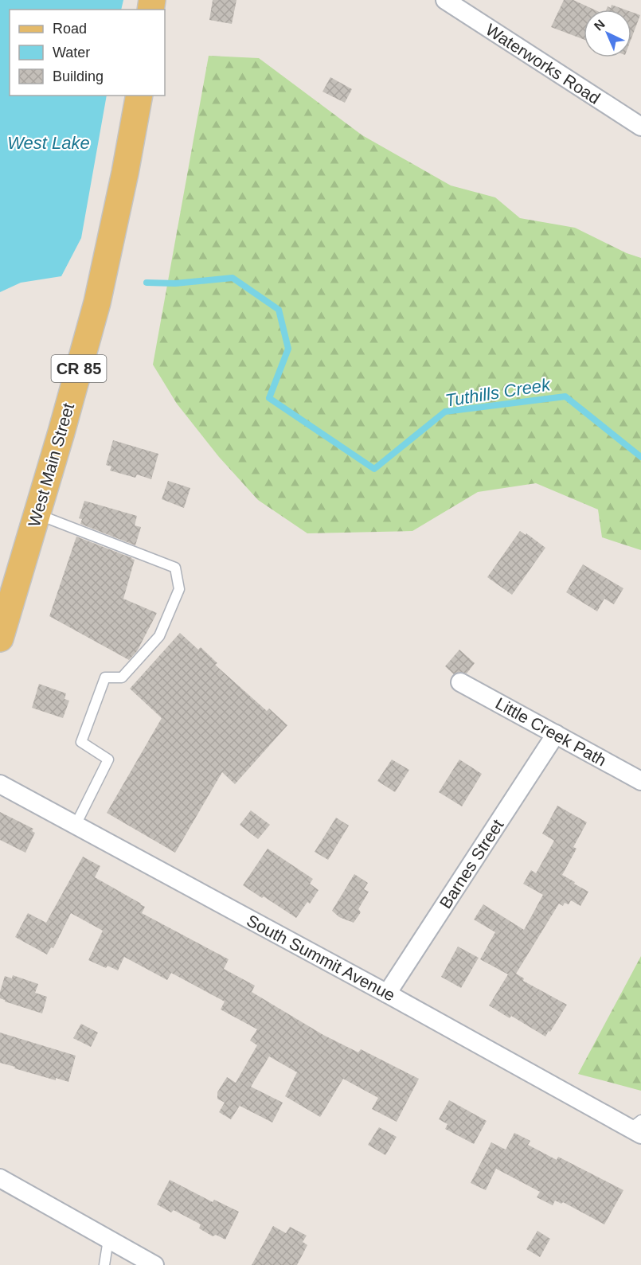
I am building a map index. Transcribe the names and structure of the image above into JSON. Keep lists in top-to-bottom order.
{
  "streets": {
    "main road": ["CR 85", "West Main Street"],
    "street": [
      "Waterworks Road",
      "Little Creek Path",
      "Barnes Street",
      "South Summit Avenue"
    ]
  },
  "crossings": [
    ["Little Creek Path", "Barnes Street"],
    ["Barnes Street", "South Summit Avenue"]
  ],
  "water": ["West Lake", "Tuthills Creek"],
  "legend": ["Road", "Water", "Building"],
  "north": "top left"
}
